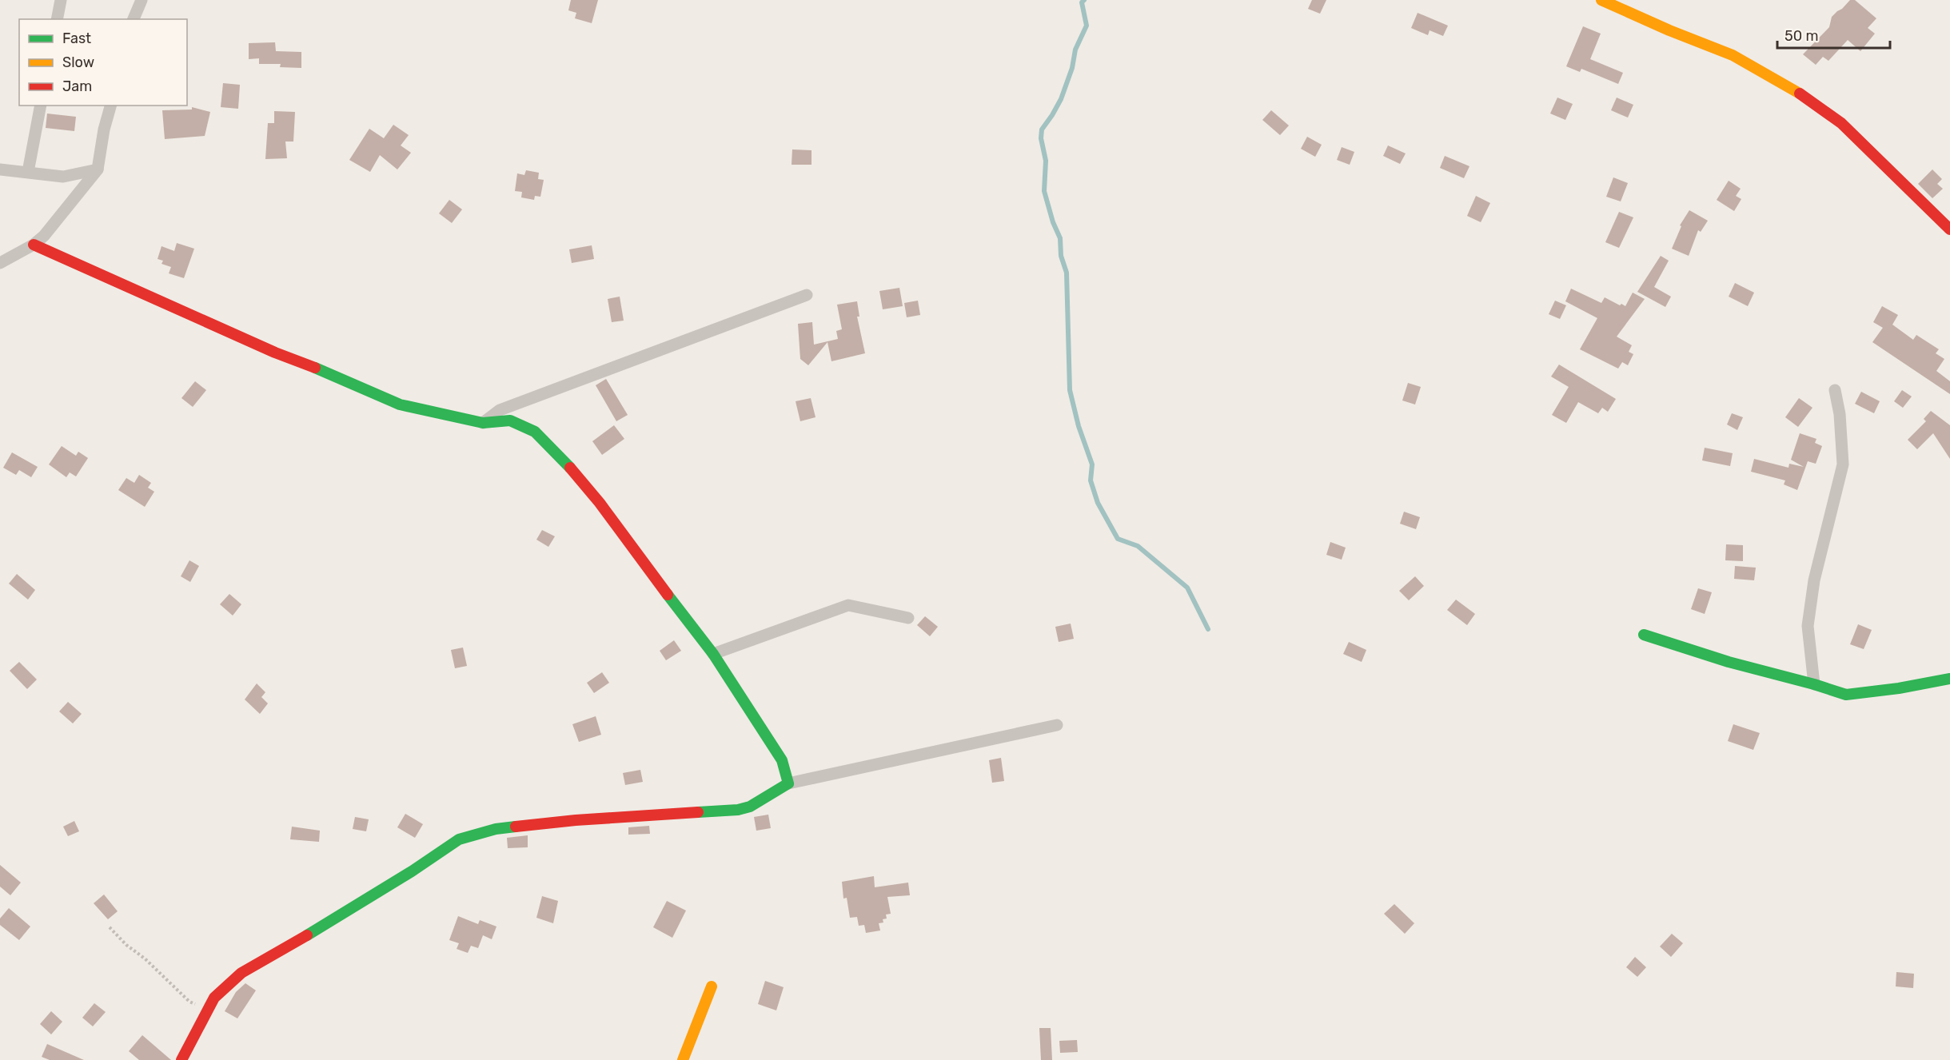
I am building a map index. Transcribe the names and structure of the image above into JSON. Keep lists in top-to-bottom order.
{
  "legend": ["Fast", "Slow", "Jam"],
  "scale_bar": "50 m"
}
